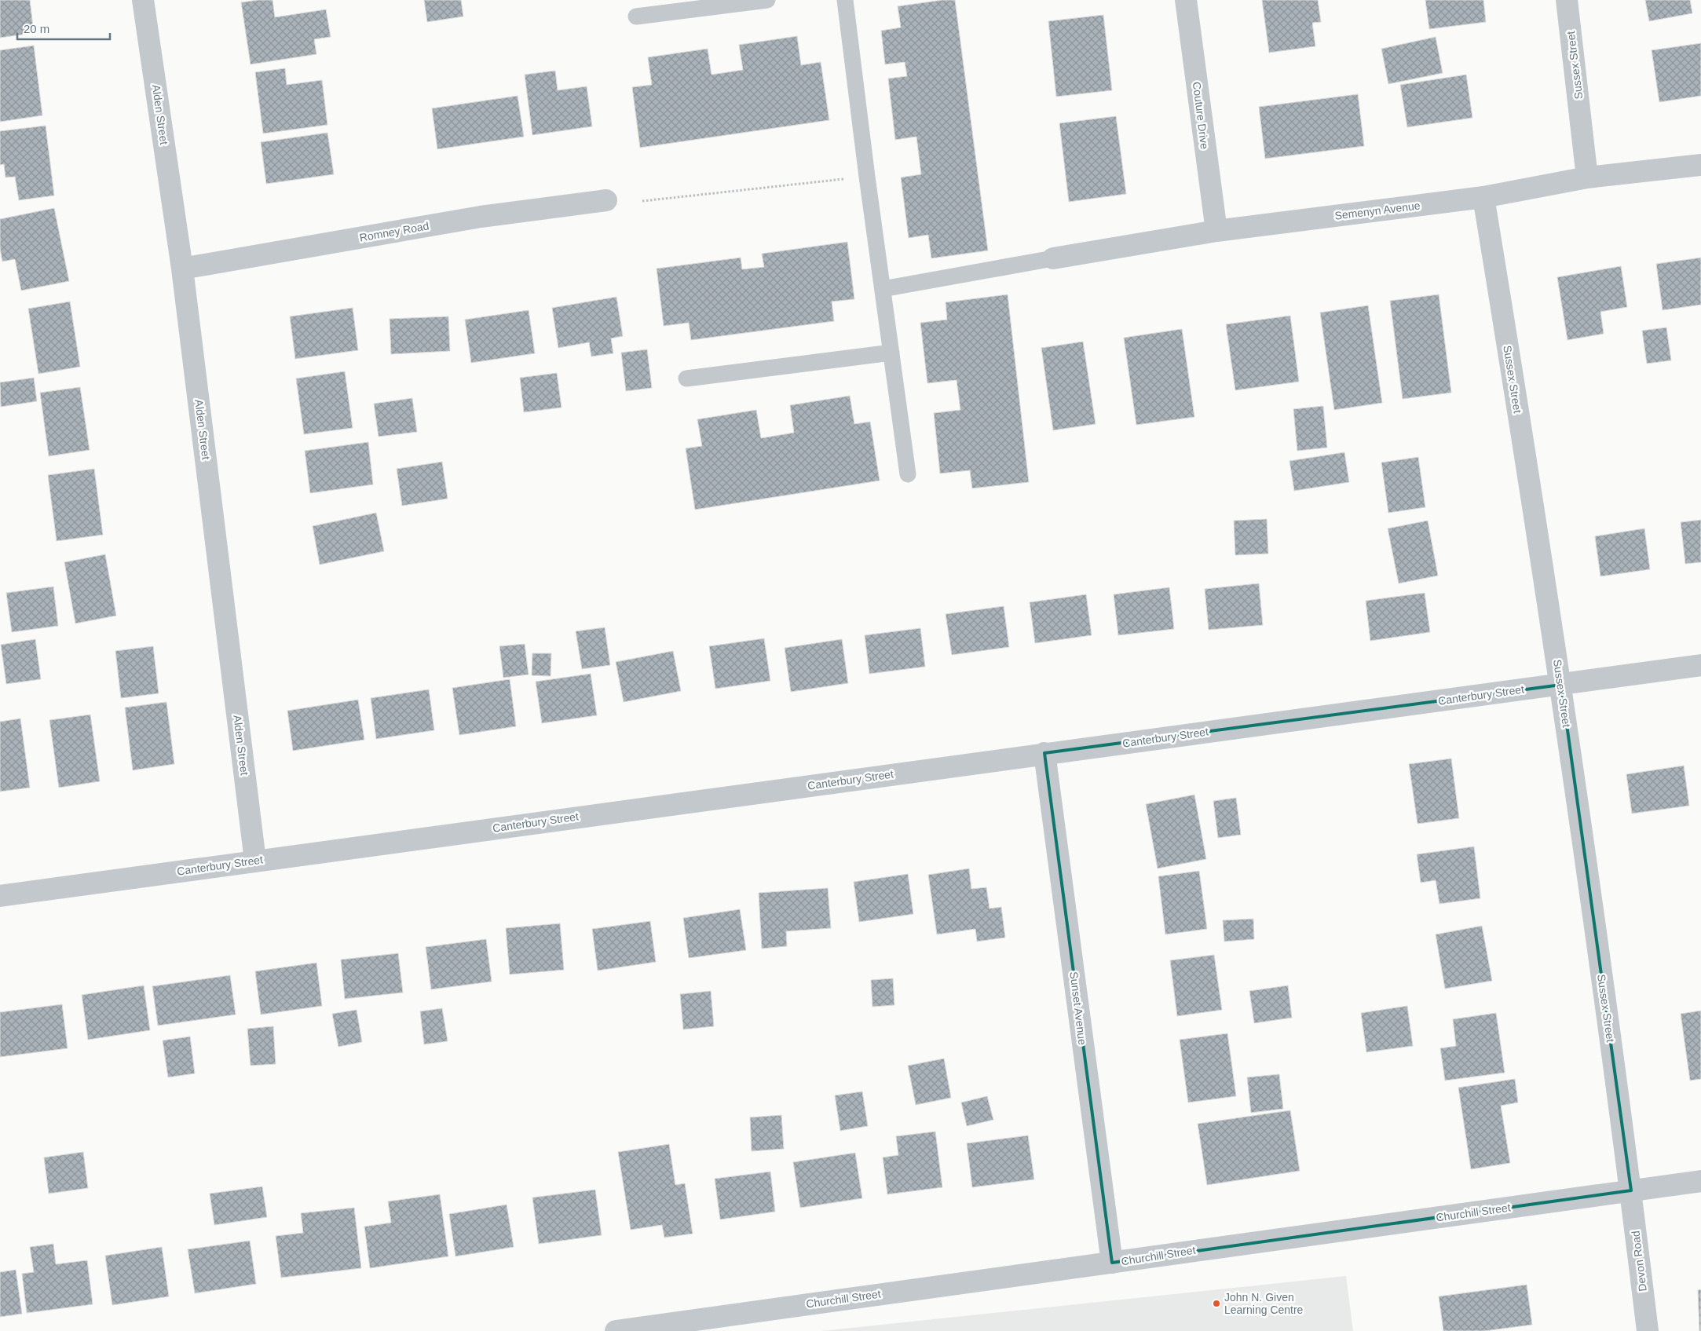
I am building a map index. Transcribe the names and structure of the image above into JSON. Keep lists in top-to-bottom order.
{
  "streets": {
    "street": [
      "Sussex Street",
      "Alden Street",
      "Couture Drive",
      "Semenyn Avenue",
      "Romney Road",
      "Canterbury Street",
      "Sunset Avenue",
      "Churchill Street",
      "Devon Road"
    ]
  },
  "crossings": [
    ["Sussex Street", "Semenyn Avenue"],
    ["Sussex Street", "Canterbury Street"],
    ["Sussex Street", "Churchill Street"],
    ["Sussex Street", "Devon Road"],
    ["Alden Street", "Romney Road"],
    ["Alden Street", "Canterbury Street"],
    ["Couture Drive", "Semenyn Avenue"],
    ["Canterbury Street", "Sunset Avenue"],
    ["Sunset Avenue", "Churchill Street"],
    ["Churchill Street", "Devon Road"]
  ],
  "places": ["John N. Given Learning Centre"],
  "scale_bar": "20 m"
}
